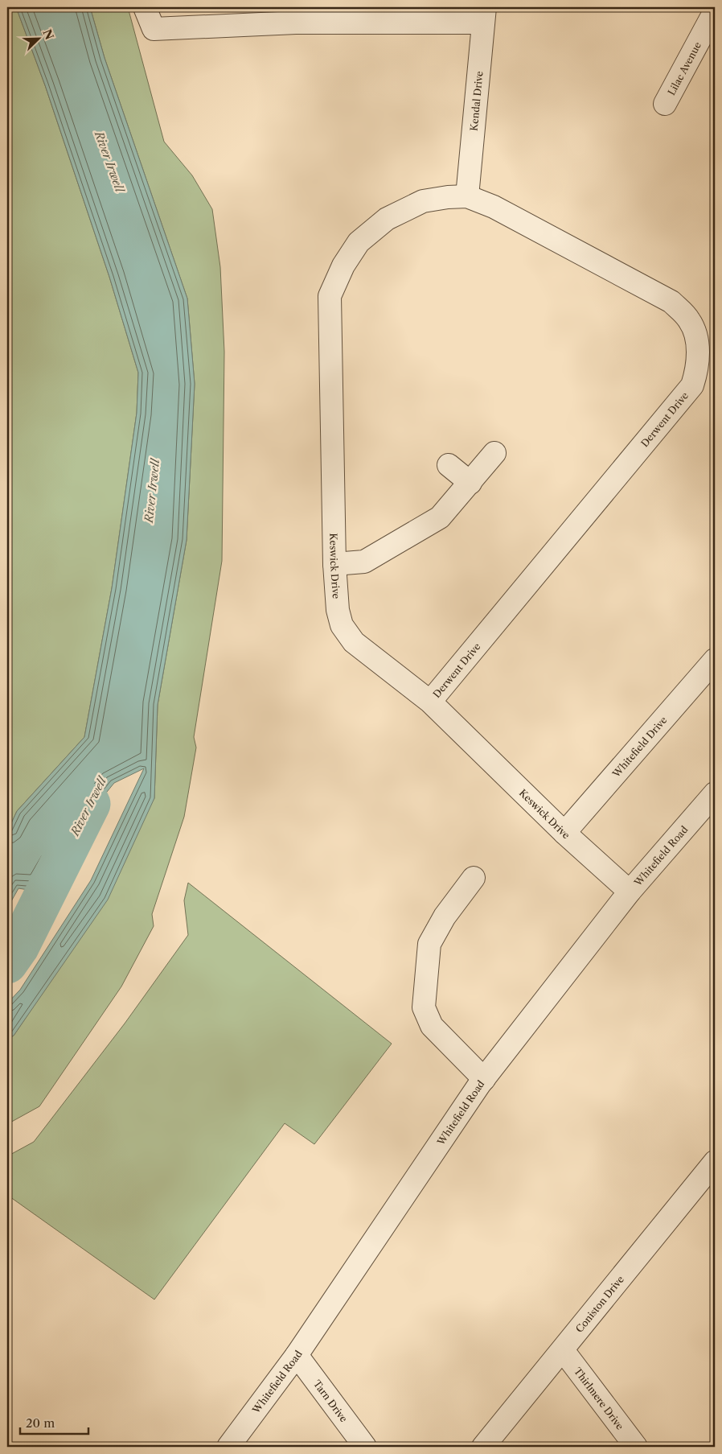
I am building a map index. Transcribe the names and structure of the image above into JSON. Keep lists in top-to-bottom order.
{
  "streets": {
    "street": [
      "Lilac Avenue",
      "Kendal Drive",
      "Derwent Drive",
      "Keswick Drive",
      "Whitefield Drive",
      "Whitefield Road",
      "Coniston Drive",
      "Thirlmere Drive",
      "Tarn Drive"
    ]
  },
  "crossings": [
    ["Kendal Drive", "Derwent Drive"],
    ["Kendal Drive", "Keswick Drive"],
    ["Derwent Drive", "Keswick Drive"],
    ["Keswick Drive", "Whitefield Drive"],
    ["Keswick Drive", "Whitefield Road"],
    ["Whitefield Road", "Tarn Drive"],
    ["Coniston Drive", "Thirlmere Drive"]
  ],
  "water": ["River Irwell"],
  "scale_bar": "20 m",
  "north": "top right"
}
